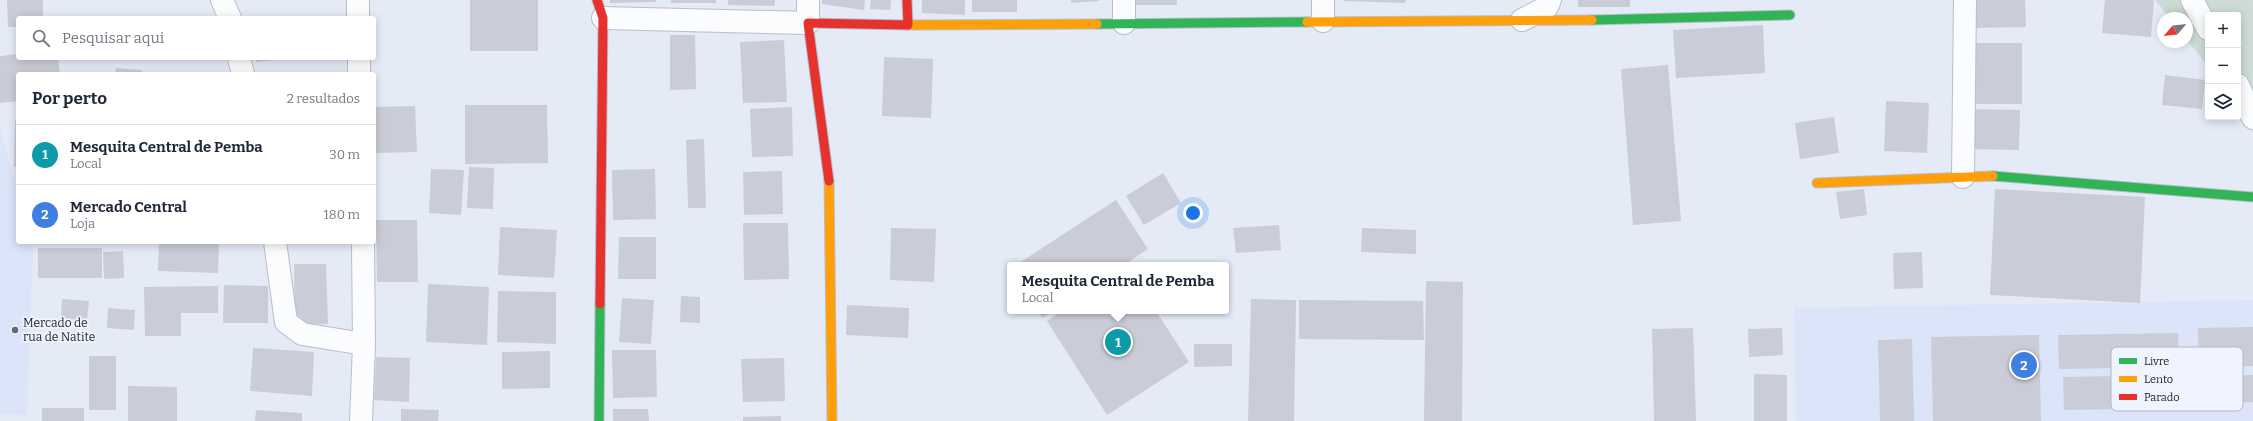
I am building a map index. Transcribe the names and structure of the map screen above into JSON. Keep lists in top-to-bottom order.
{
  "places": ["Mercado de rua de Natite"],
  "legend": ["Livre", "Lento", "Parado"],
  "north": "bottom left",
  "page": {
    "map_buttons": ["+", "−"],
    "search": "Pesquisar aqui",
    "heading": ["Por perto", "2 resultados"],
    "list": [
      {
        "mark": "1",
        "name": "Mesquita Central de Pemba",
        "note": "Local",
        "value": "30 m"
      },
      {
        "mark": "2",
        "name": "Mercado Central",
        "note": "Loja",
        "value": "180 m"
      }
    ],
    "popup": ["Mesquita Central de Pemba", "Local"],
    "pins": ["1", "2"]
  }
}
